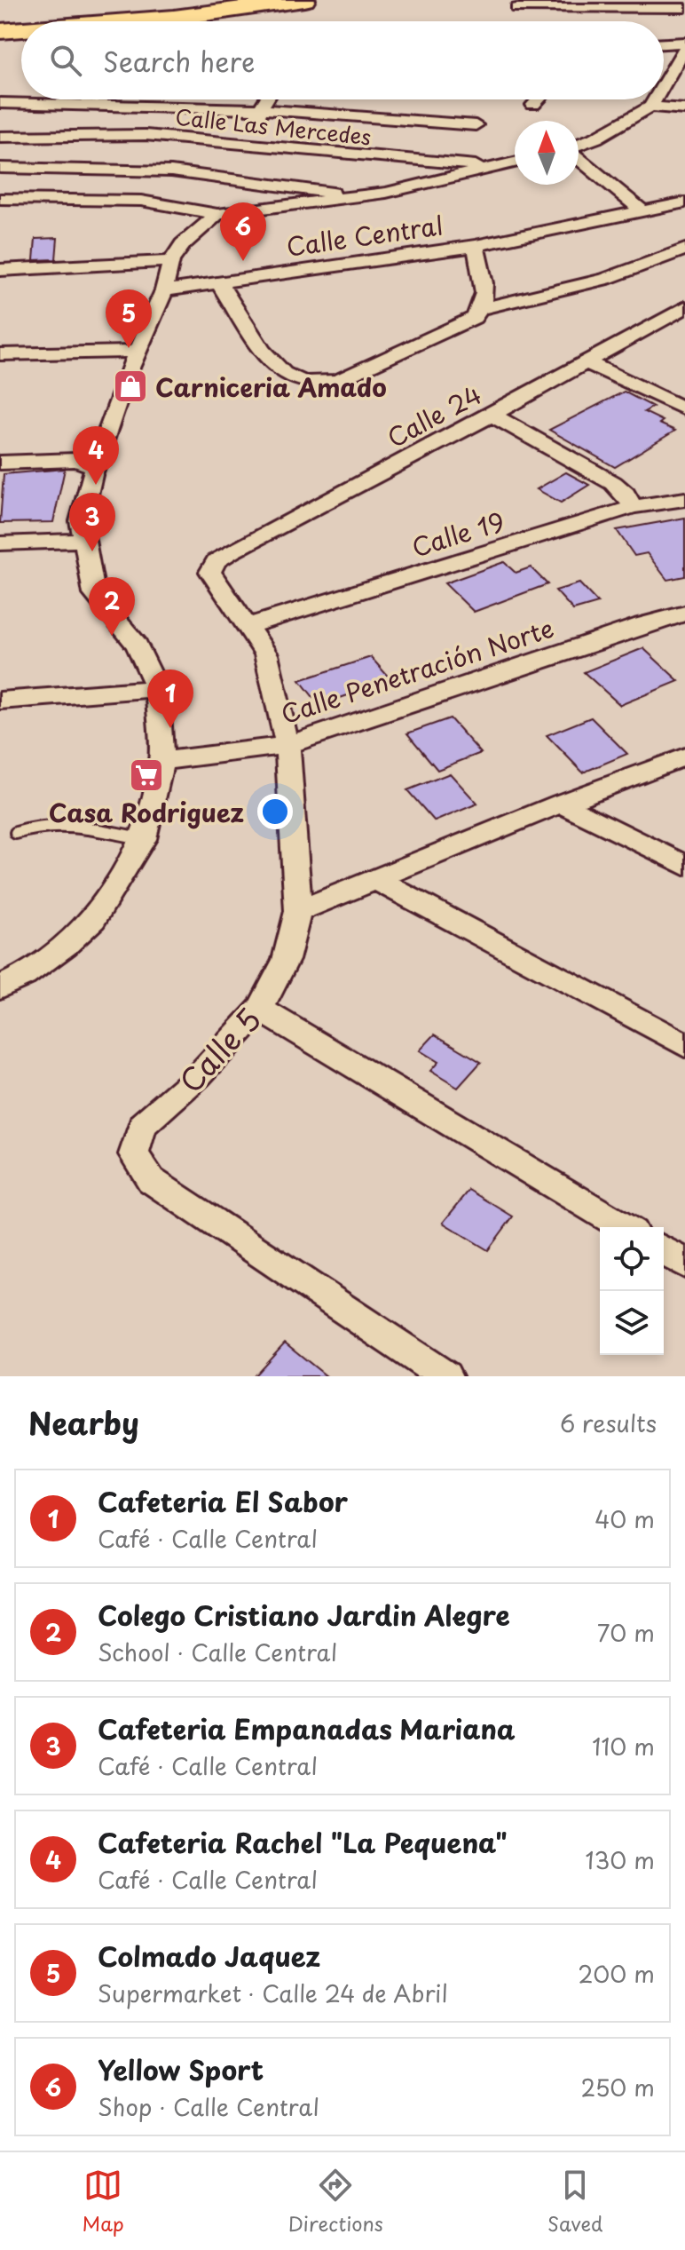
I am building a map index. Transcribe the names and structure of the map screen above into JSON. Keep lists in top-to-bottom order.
{
  "streets": {
    "street": [
      "Calle Las Mercedes",
      "Calle Central",
      "Calle 24",
      "Calle 19",
      "Calle Penetración Norte",
      "Calle 5"
    ]
  },
  "crossings": [
    ["Calle 24", "Calle 5"],
    ["Calle 19", "Calle 5"],
    ["Calle Penetración Norte", "Calle 5"]
  ],
  "places": {
    "shop": ["Carniceria Amado"],
    "supermarket": ["Casa Rodriguez"]
  },
  "north": "top",
  "page": {
    "search": "Search here",
    "pins": [
      "6",
      "5",
      "4",
      "3",
      "2",
      "1"
    ],
    "heading": ["Nearby", "6 results"],
    "list": [
      {
        "mark": "1",
        "name": "Cafeteria El Sabor",
        "note": "Café · Calle Central",
        "value": "40 m"
      },
      {
        "mark": "2",
        "name": "Colego Cristiano Jardin Alegre",
        "note": "School · Calle Central",
        "value": "70 m"
      },
      {
        "mark": "3",
        "name": "Cafeteria Empanadas Mariana",
        "note": "Café · Calle Central",
        "value": "110 m"
      },
      {
        "mark": "4",
        "name": "Cafeteria Rachel \"La Pequena\"",
        "note": "Café · Calle Central",
        "value": "130 m"
      },
      {
        "mark": "5",
        "name": "Colmado Jaquez",
        "note": "Supermarket · Calle 24 de Abril",
        "value": "200 m"
      },
      {
        "mark": "6",
        "name": "Yellow Sport",
        "note": "Shop · Calle Central",
        "value": "250 m"
      }
    ],
    "nav": ["Map", "Directions", "Saved"]
  }
}
